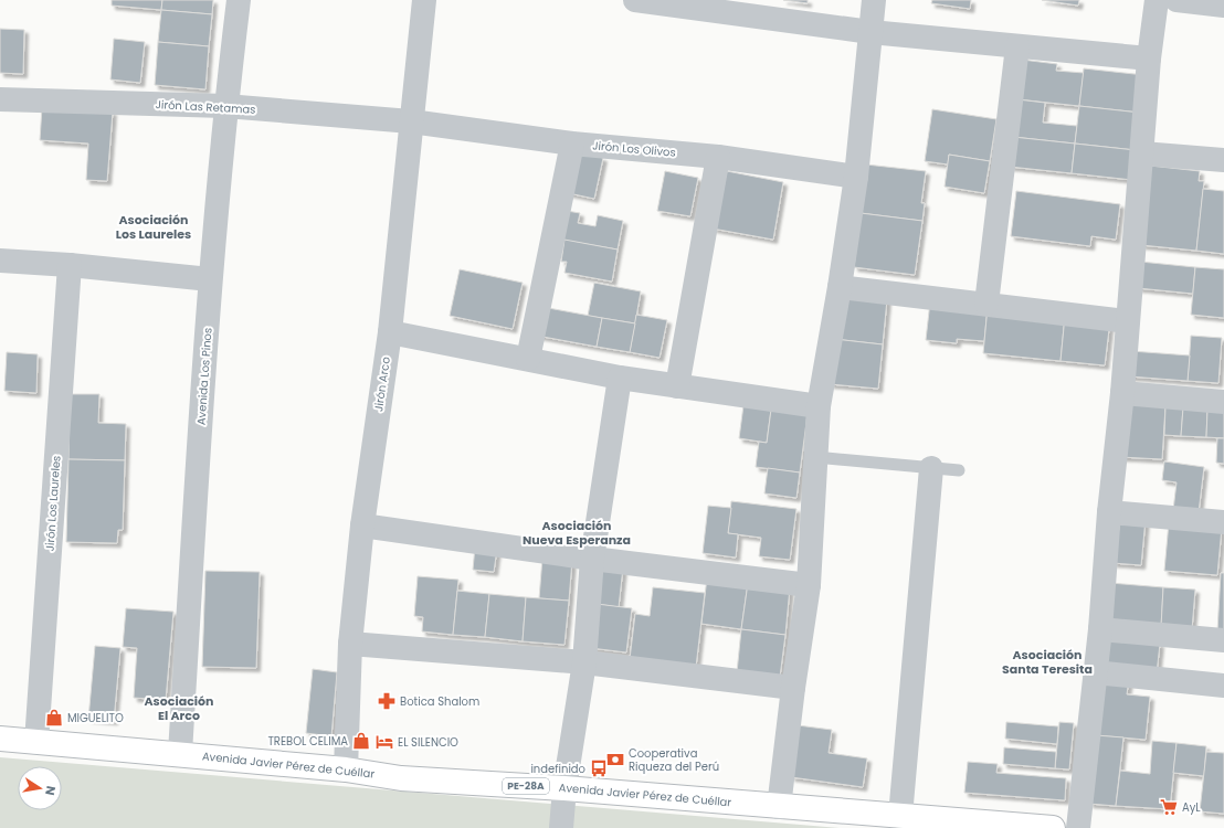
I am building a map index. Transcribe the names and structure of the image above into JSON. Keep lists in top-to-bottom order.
{
  "streets": {
    "highway": ["Avenida Javier Pérez de Cuéllar", "PE-28A"],
    "street": [
      "Jirón Las Retamas",
      "Jirón Los Olivos",
      "Avenida Los Pinos",
      "Jirón Arco",
      "Jirón Los Laureles"
    ]
  },
  "crossings": [
    ["Jirón Las Retamas", "Jirón Los Olivos"],
    ["Jirón Las Retamas", "Avenida Los Pinos"],
    ["Jirón Las Retamas", "Jirón Arco"],
    ["Jirón Los Olivos", "Jirón Arco"],
    ["Avenida Los Pinos", "Avenida Javier Pérez de Cuéllar"],
    ["Jirón Arco", "Avenida Javier Pérez de Cuéllar"],
    ["Jirón Los Laureles", "Avenida Javier Pérez de Cuéllar"]
  ],
  "districts": [
    "Asociación Los Laureles",
    "Asociación Nueva Esperanza",
    "Asociación Santa Teresita",
    "Asociación El Arco"
  ],
  "places": {
    "pharmacy": ["Botica Shalom"],
    "shop": ["MIGUELITO", "TREBOL CELIMA"],
    "hotel": ["EL SILENCIO"],
    "bank": ["Cooperativa Riqueza del Perú"],
    "bus stop": ["indefinido"],
    "supermarket": ["AyL"]
  },
  "north": "right"
}
